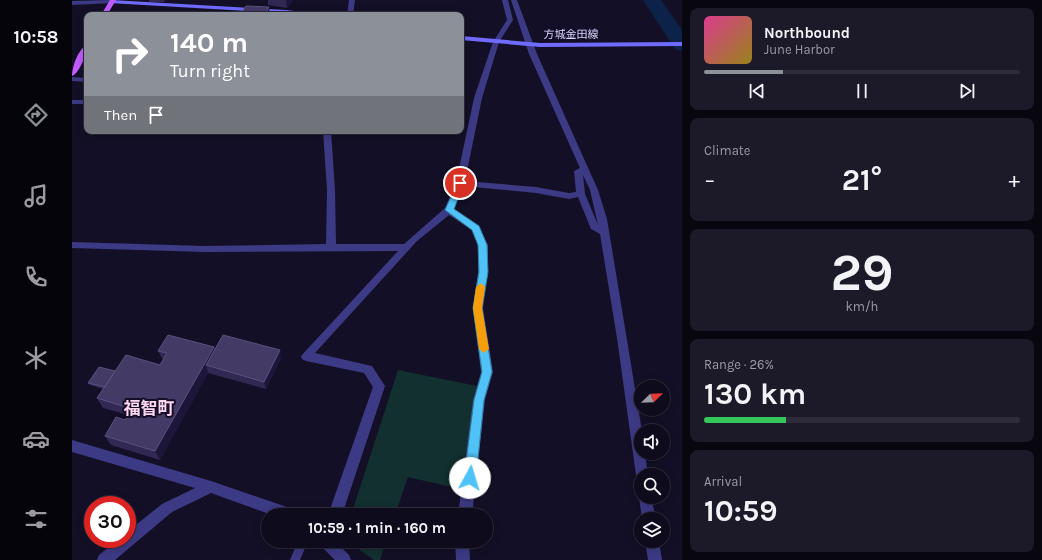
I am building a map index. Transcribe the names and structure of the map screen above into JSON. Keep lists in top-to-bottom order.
{
  "streets": {
    "main road": ["方城金田線"]
  },
  "districts": ["福智町"],
  "north": "top right",
  "page": {
    "tabs": "10:58",
    "turn": ["140 m", "Turn right"],
    "song": ["Northbound", "June Harbor"],
    "then": "Then",
    "tile": [
      "Climate",
      ["29", "km/h"],
      ["Range · 26%", "130 km"],
      ["Arrival", "10:59"]
    ],
    "heat": ["−", "21°", "+"],
    "limit": "30",
    "trip": "10:59 · 1 min · 160 m"
  }
}
